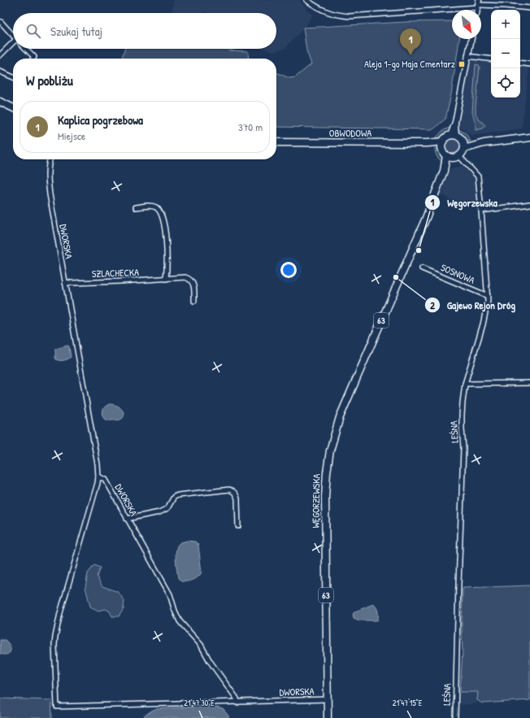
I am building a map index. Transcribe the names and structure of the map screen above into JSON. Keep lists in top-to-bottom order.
{
  "streets": {
    "main road": ["OBWODOWA", "63", "WĘGORZEWSKA"],
    "street": [
      "DWORSKA",
      "SZLACHECKA",
      "SOSNOWA",
      "LEŚNA"
    ]
  },
  "crossings": [
    ["OBWODOWA", "LEŚNA"],
    ["OBWODOWA", "WĘGORZEWSKA"],
    ["DWORSKA", "SZLACHECKA"],
    ["DWORSKA", "WĘGORZEWSKA"],
    ["SOSNOWA", "LEŚNA"],
    ["LEŚNA", "WĘGORZEWSKA"]
  ],
  "places": {
    "transit": ["Aleja 1-go Maja Cmentarz"],
    "other": ["Węgorzewska", "Gajewo Rejon Dróg"]
  },
  "north": "bottom right",
  "page": {
    "map_buttons": ["+", "−"],
    "search": "Szukaj tutaj",
    "pins": "1",
    "heading": "W pobliżu",
    "list": [
      {
        "mark": "1",
        "name": "Kaplica pogrzebowa",
        "note": "Miejsce",
        "value": "370 m"
      }
    ]
  },
  "coordinates": ["21°47'30\"E", "21°47'15\"E"]
}
